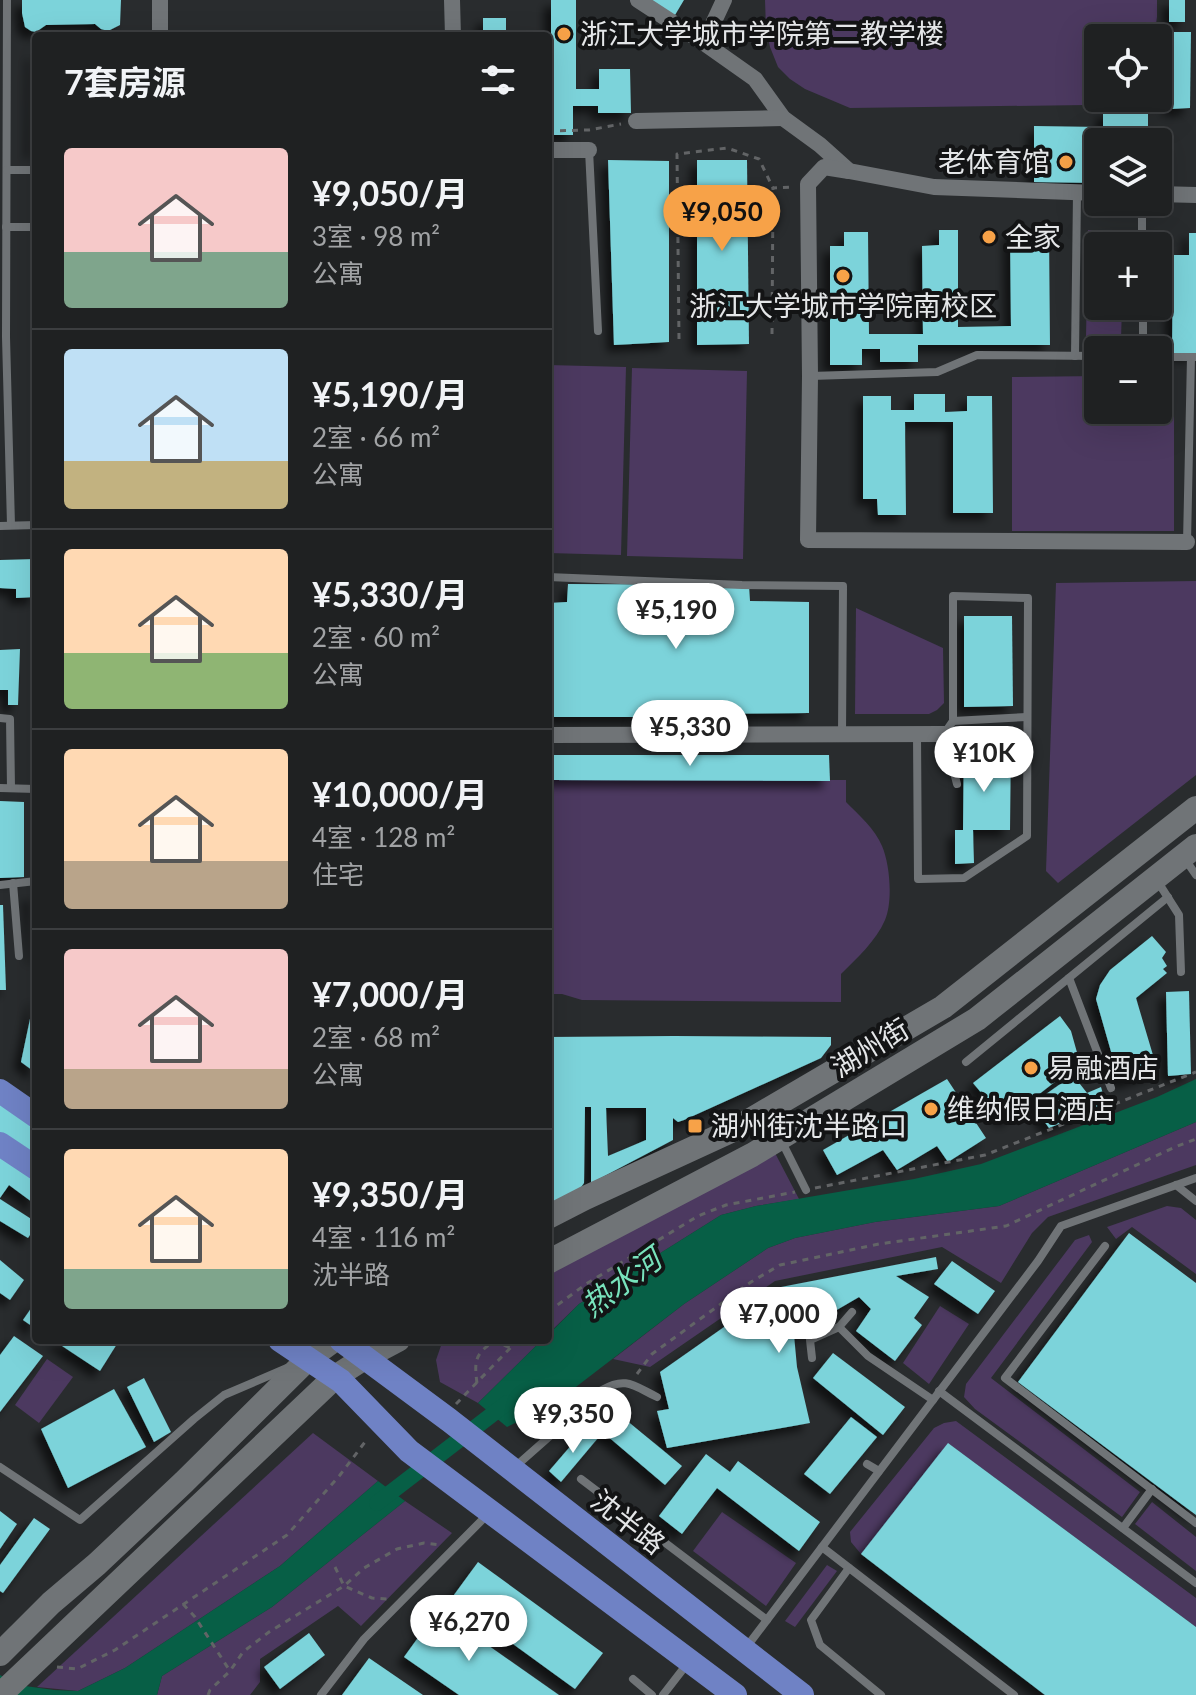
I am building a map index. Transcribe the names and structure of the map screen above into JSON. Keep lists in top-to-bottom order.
{
  "streets": {
    "main road": ["湖州街", "沈半路"]
  },
  "water": ["热水河"],
  "places": {
    "other": [
      "浙江大学城市学院第二教学楼",
      "老体育馆",
      "全家",
      "浙江大学城市学院南校区",
      "易融酒店",
      "维纳假日酒店"
    ],
    "transit": ["湖州街沈半路口"]
  },
  "page": {
    "map_buttons": ["+", "−"],
    "heading": "7套房源",
    "list": [
      {
        "name": "¥9,050/月",
        "note": "3室 · 98 m² · 公寓"
      },
      {
        "name": "¥5,190/月",
        "note": "2室 · 66 m² · 公寓"
      },
      {
        "name": "¥5,330/月",
        "note": "2室 · 60 m² · 公寓"
      },
      {
        "name": "¥10,000/月",
        "note": "4室 · 128 m² · 住宅"
      },
      {
        "name": "¥7,000/月",
        "note": "2室 · 68 m² · 公寓"
      },
      {
        "name": "¥9,350/月",
        "note": "4室 · 116 m² · 沈半路"
      }
    ],
    "price": [
      "¥9,050",
      "¥5,190",
      "¥5,330",
      "¥10K",
      "¥7,000",
      "¥9,350",
      "¥6,270"
    ]
  }
}
